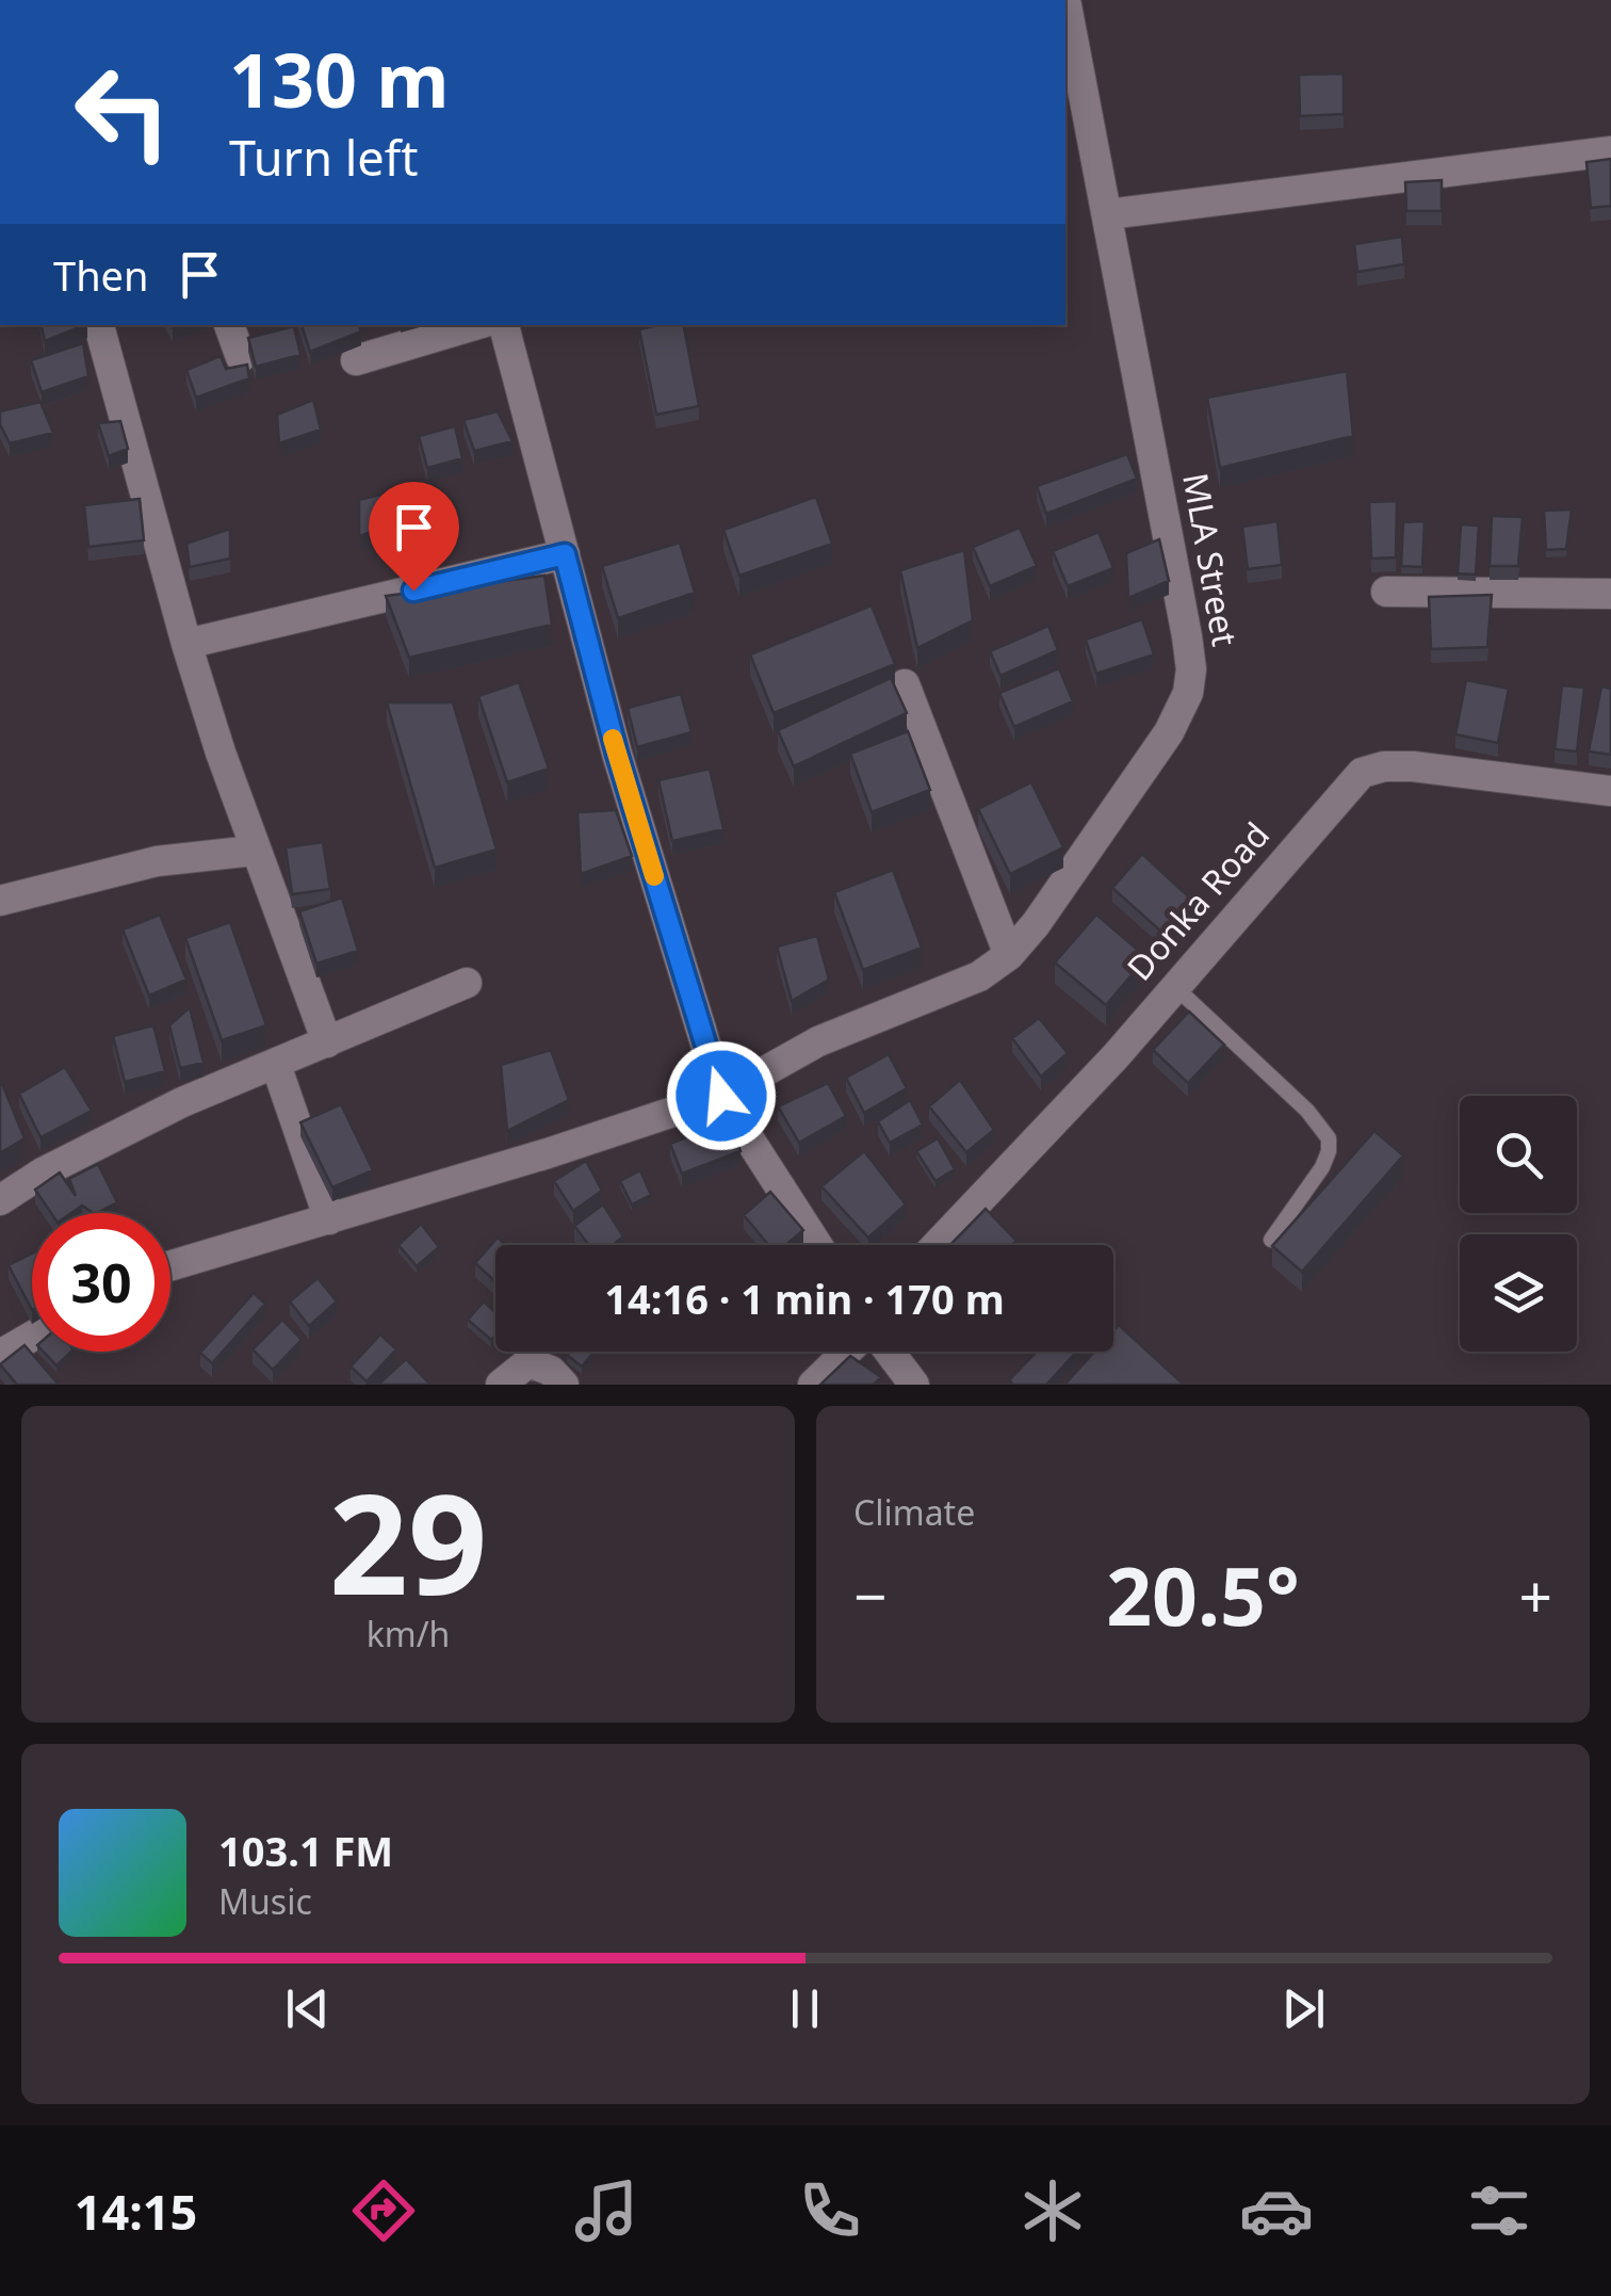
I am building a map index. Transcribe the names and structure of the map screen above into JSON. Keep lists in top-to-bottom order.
{
  "streets": {
    "street": ["MLA Street", "Donka Road"]
  },
  "page": {
    "turn": ["130 m", "Turn left"],
    "then": "Then",
    "limit": "30",
    "trip": "14:16 · 1 min · 170 m",
    "tile": [
      ["29", "km/h"],
      "Climate"
    ],
    "heat": ["−", "20.5°", "+"],
    "song": ["103.1 FM", "Music"],
    "tabs": "14:15"
  }
}
